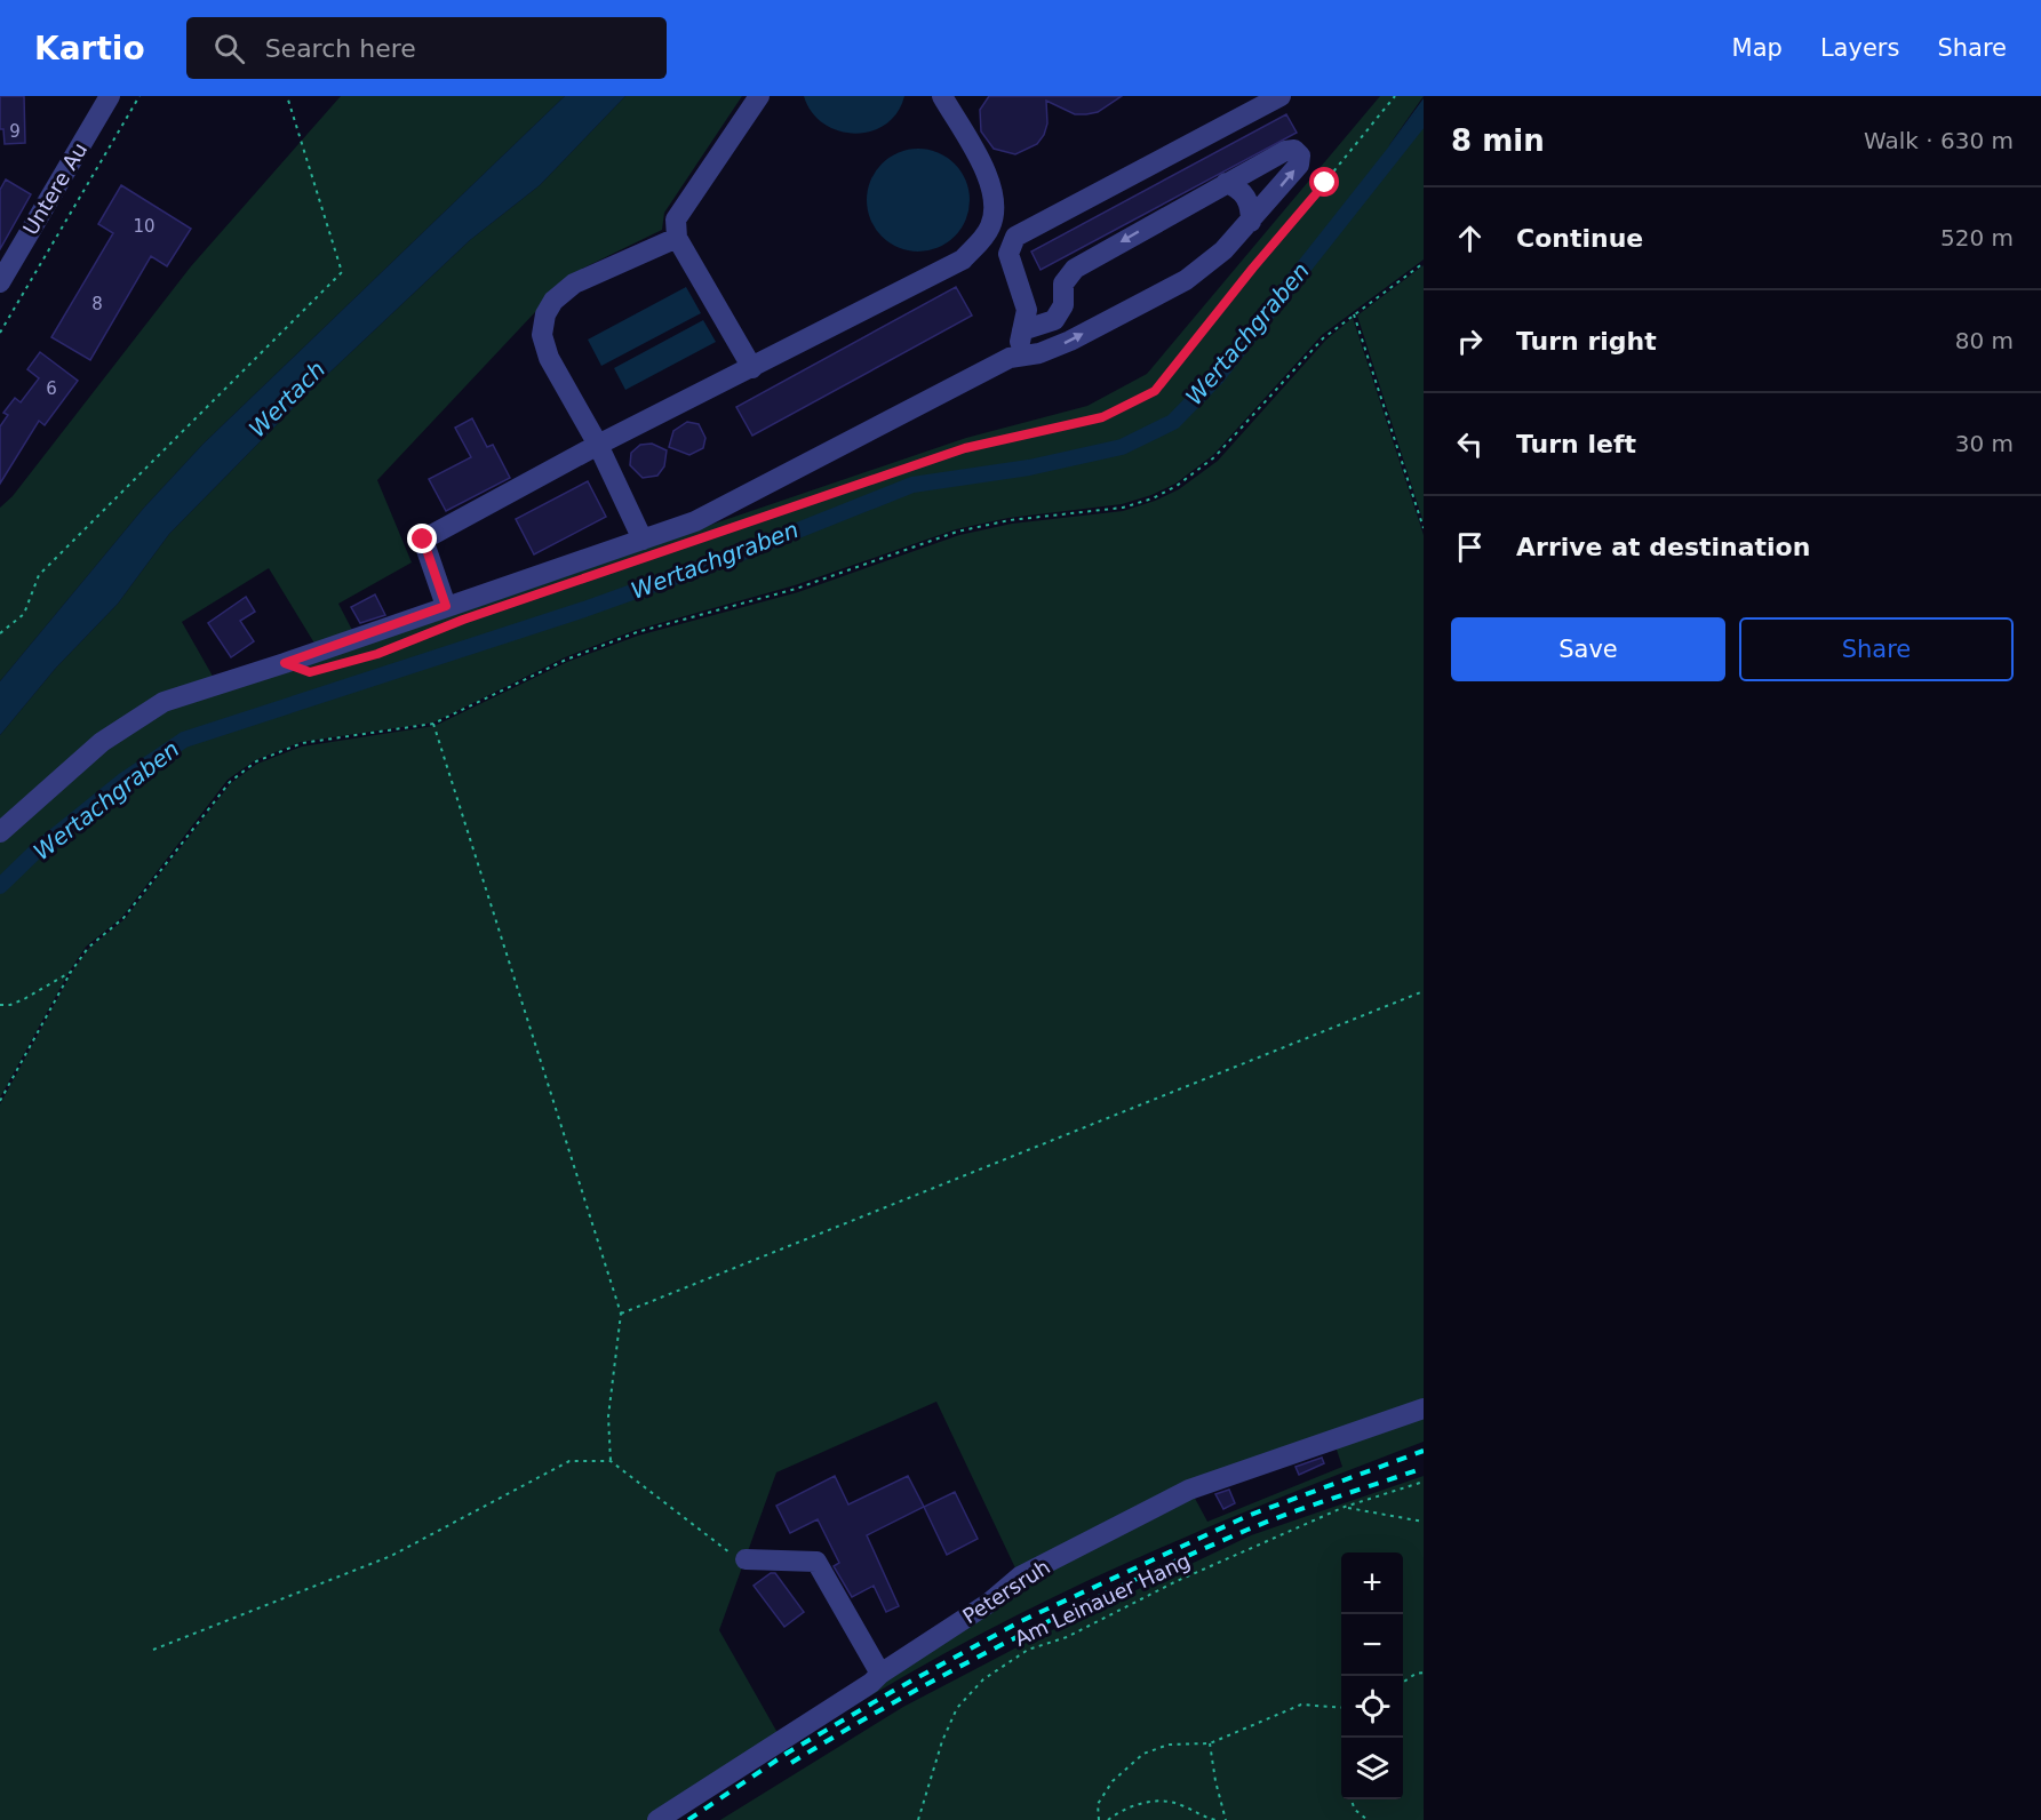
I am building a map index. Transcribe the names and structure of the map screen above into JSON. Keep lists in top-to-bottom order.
{
  "streets": {
    "street": ["Untere Au", "Petersruh"],
    "path": ["Am Leinauer Hang"]
  },
  "water": ["Wertachgraben", "Wertach"],
  "house_numbers": [
    "9",
    "10",
    "8",
    "6"
  ],
  "page": {
    "header": "Kartio",
    "search": "Search here",
    "nav": ["Map", "Layers", "Share"],
    "heading": ["8 min", "Walk · 630 m"],
    "list": [
      ["Continue", "520 m"],
      ["Turn right", "80 m"],
      ["Turn left", "30 m"],
      "Arrive at destination"
    ],
    "buttons": ["Save", "Share"],
    "map_buttons": ["+", "−"]
  }
}
